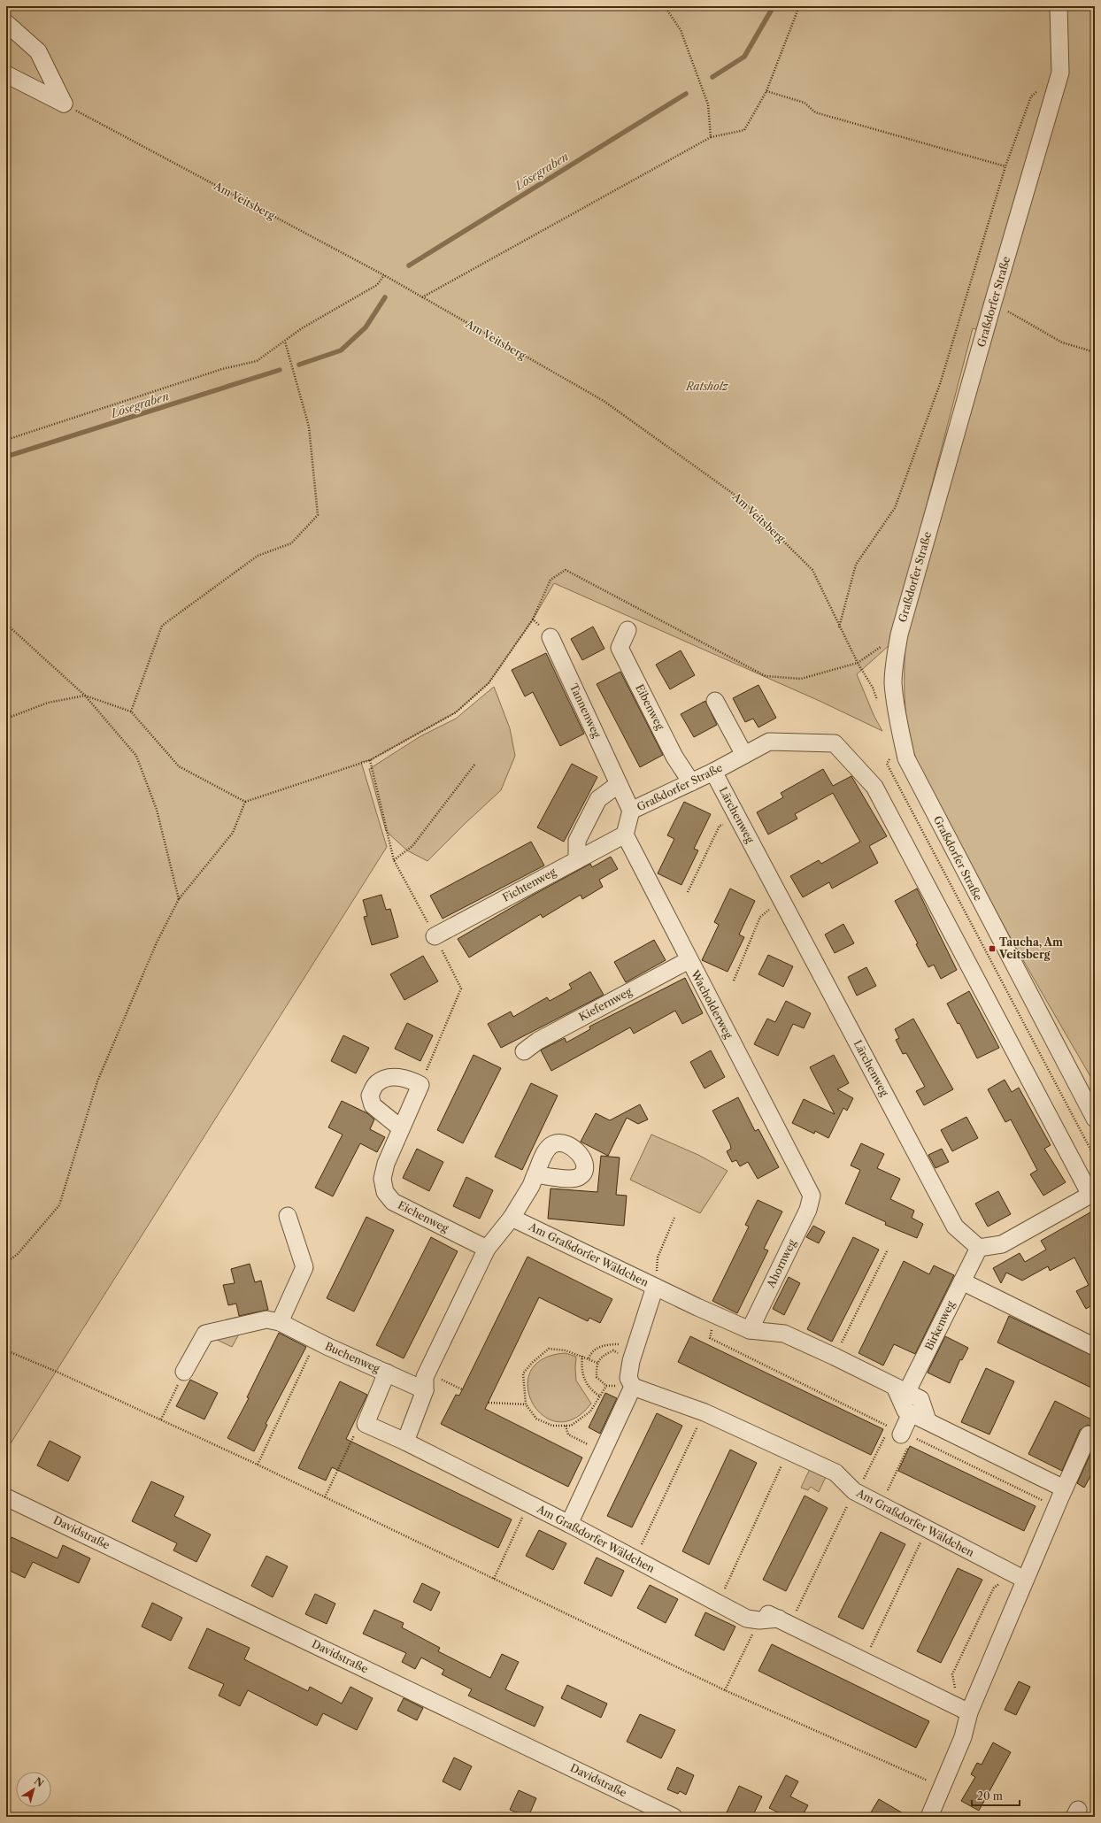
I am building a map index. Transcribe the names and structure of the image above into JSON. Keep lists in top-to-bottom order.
{
  "streets": {
    "street": [
      "Graßdorfer Straße",
      "Eibenweg",
      "Tannenweg",
      "Lärchenweg",
      "Fichtenweg",
      "Kiefernweg",
      "Wacholderweg",
      "Eichenweg",
      "Am Graßdorfer Wäldchen",
      "Ahornweg",
      "Birkenweg",
      "Buchenweg",
      "Davidstraße"
    ],
    "path": ["Am Veitsberg"]
  },
  "crossings": [
    ["Graßdorfer Straße", "Eibenweg"],
    ["Graßdorfer Straße", "Tannenweg"],
    ["Graßdorfer Straße", "Lärchenweg"],
    ["Lärchenweg", "Birkenweg"],
    ["Fichtenweg", "Wacholderweg"],
    ["Kiefernweg", "Wacholderweg"],
    ["Wacholderweg", "Ahornweg"],
    ["Am Graßdorfer Wäldchen", "Ahornweg"],
    ["Am Graßdorfer Wäldchen", "Birkenweg"]
  ],
  "water": ["Lösegraben"],
  "parks": ["Ratsholz"],
  "places": {
    "transit": ["Taucha, Am Veitsberg"]
  },
  "scale_bar": "20 m",
  "north": "top right"
}
